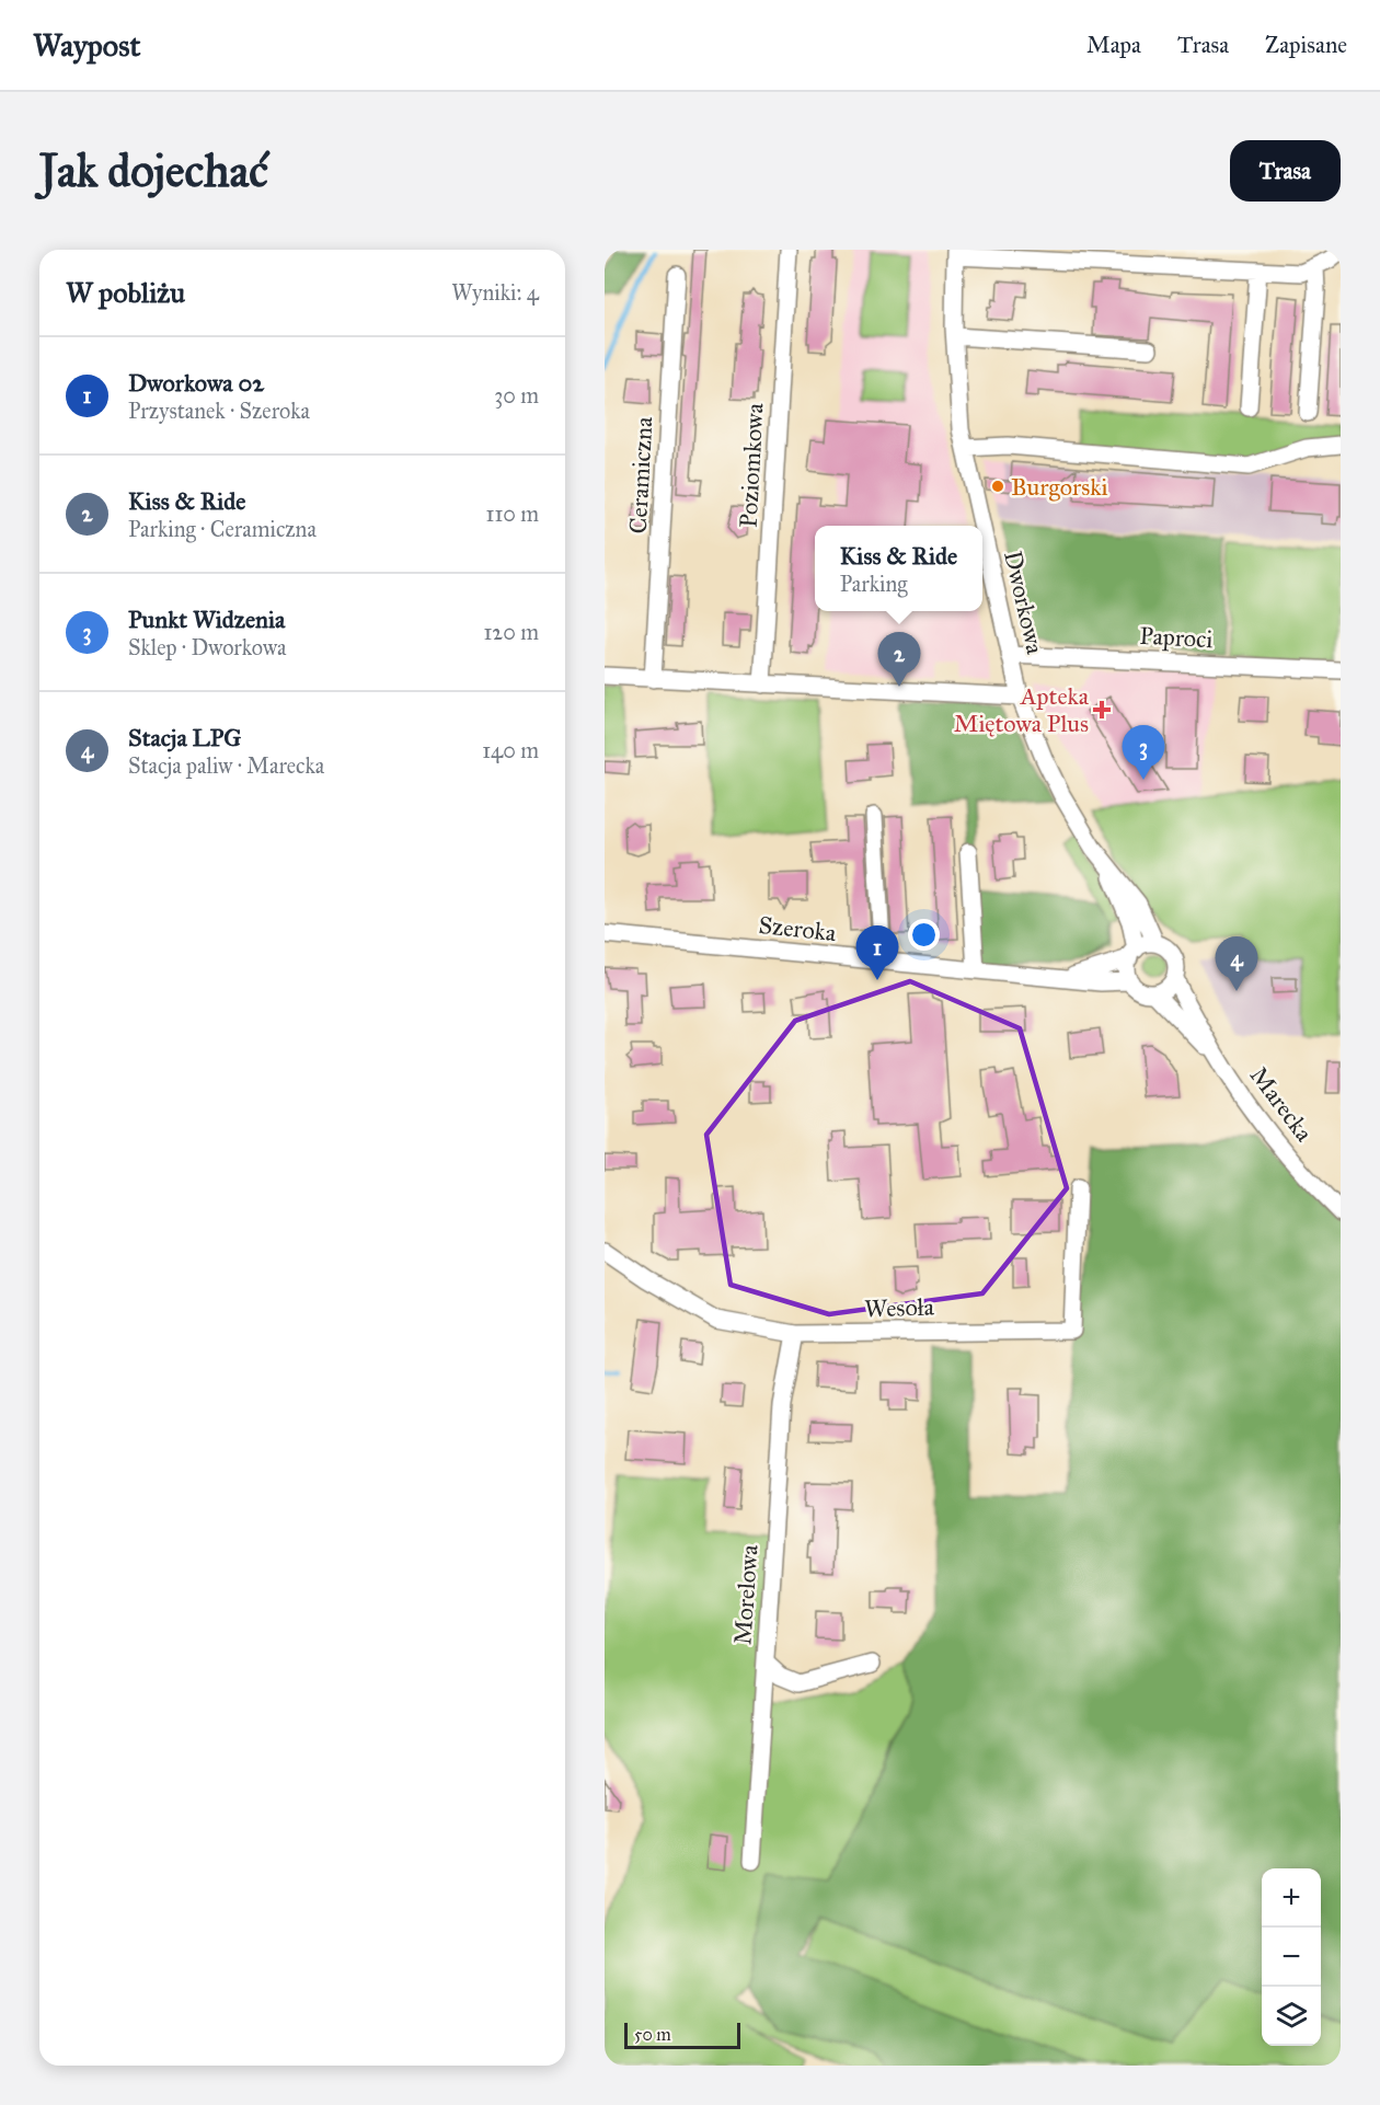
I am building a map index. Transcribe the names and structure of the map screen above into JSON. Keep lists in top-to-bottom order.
{
  "streets": {
    "street": [
      "Poziomkowa",
      "Ceramiczna",
      "Dworkowa",
      "Paproci",
      "Szeroka",
      "Marecka",
      "Wesoła",
      "Morelowa"
    ]
  },
  "crossings": [
    ["Dworkowa", "Paproci"],
    ["Dworkowa", "Szeroka"],
    ["Dworkowa", "Marecka"],
    ["Szeroka", "Marecka"],
    ["Wesoła", "Morelowa"]
  ],
  "places": {
    "other": ["Burgorski"],
    "health": ["Apteka Miętowa Plus"]
  },
  "scale_bar": "50 m",
  "page": {
    "header": "Waypost",
    "nav": ["Mapa", "Trasa", "Zapisane"],
    "buttons": "Trasa",
    "title": "Jak dojechać",
    "heading": ["W pobliżu", "Wyniki: 4"],
    "list": [
      {
        "mark": "1",
        "name": "Dworkowa 02",
        "note": "Przystanek · Szeroka",
        "value": "30 m"
      },
      {
        "mark": "2",
        "name": "Kiss & Ride",
        "note": "Parking · Ceramiczna",
        "value": "110 m"
      },
      {
        "mark": "3",
        "name": "Punkt Widzenia",
        "note": "Sklep · Dworkowa",
        "value": "120 m"
      },
      {
        "mark": "4",
        "name": "Stacja LPG",
        "note": "Stacja paliw · Marecka",
        "value": "140 m"
      }
    ],
    "popup": ["Kiss & Ride", "Parking"],
    "pins": [
      "2",
      "3",
      "1",
      "4"
    ],
    "map_buttons": ["+", "−"],
    "scale": "50 m"
  }
}
